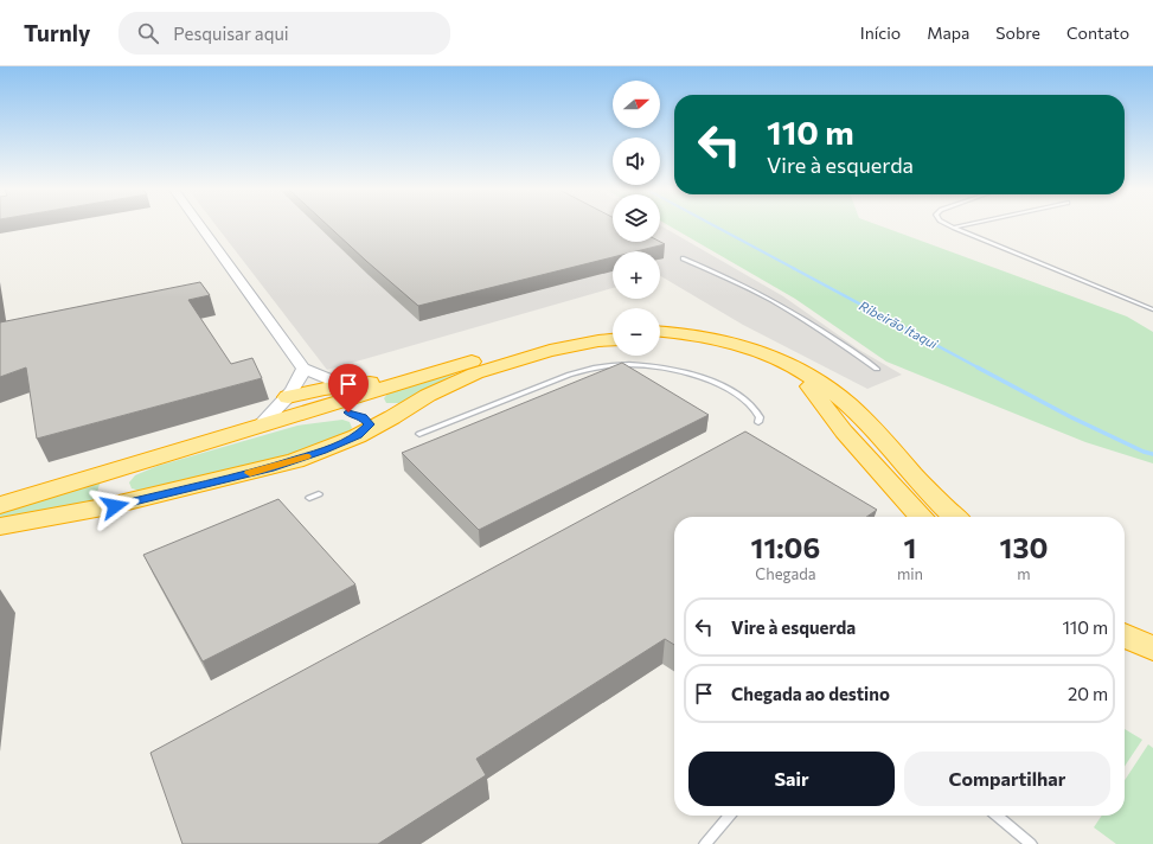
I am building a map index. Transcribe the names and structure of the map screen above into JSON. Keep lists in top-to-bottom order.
{
  "water": ["Ribeirão Itaqui"],
  "north": "right",
  "page": {
    "header": "Turnly",
    "search": "Pesquisar aqui",
    "nav": [
      "Início",
      "Mapa",
      "Sobre",
      "Contato"
    ],
    "map_buttons": ["+", "−"],
    "turn": ["110 m", "Vire à esquerda"],
    "eta": [
      "11:06",
      "Chegada",
      "1",
      "min",
      "130",
      "m"
    ],
    "list": [
      {
        "name": "Vire à esquerda",
        "value": "110 m"
      },
      {
        "name": "Chegada ao destino",
        "value": "20 m"
      }
    ],
    "buttons": ["Sair", "Compartilhar"]
  }
}
